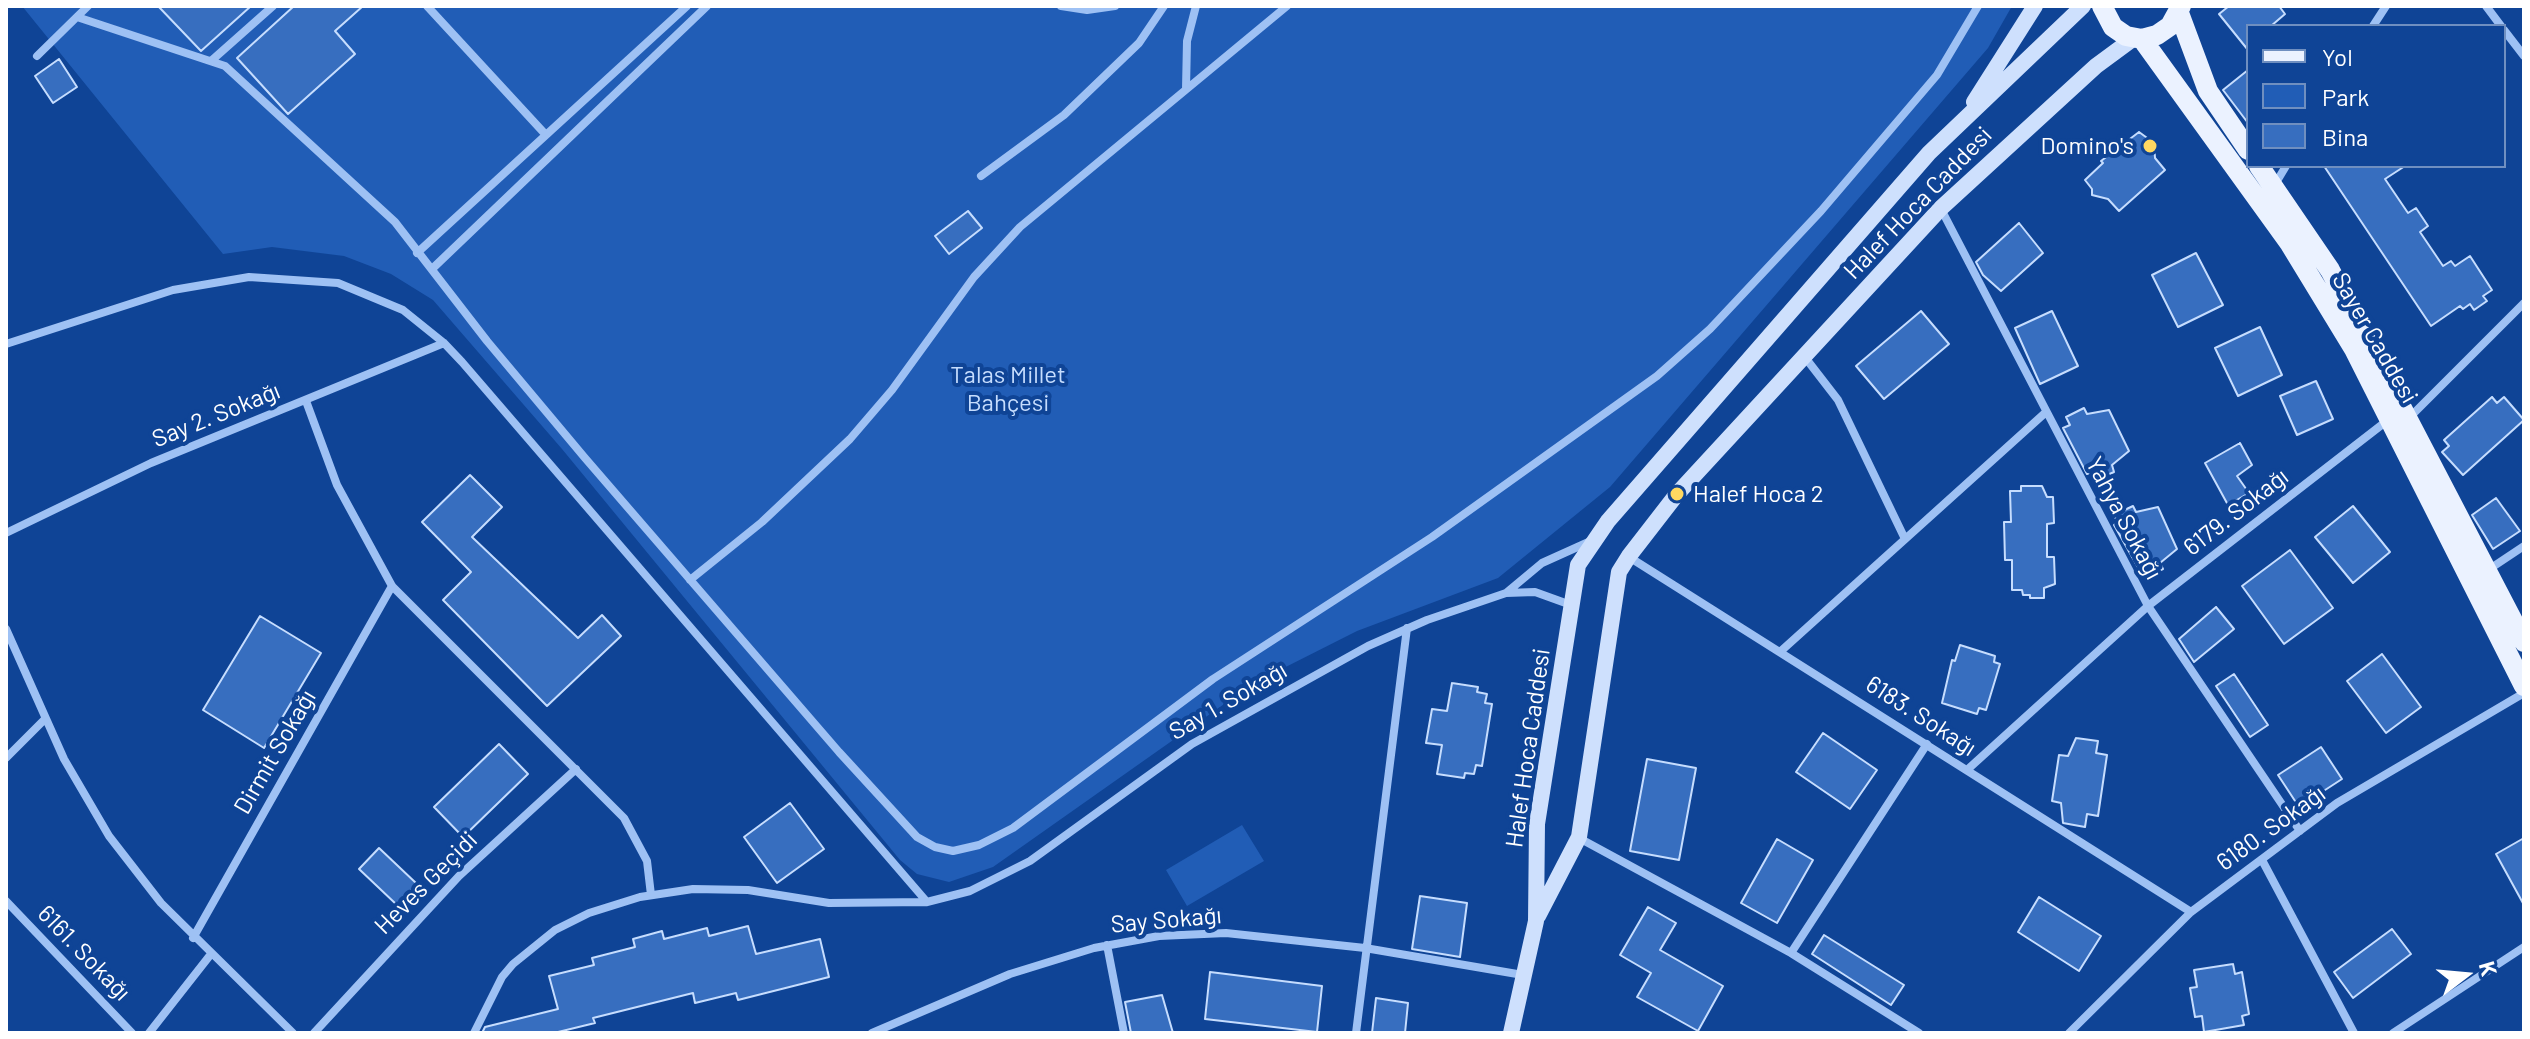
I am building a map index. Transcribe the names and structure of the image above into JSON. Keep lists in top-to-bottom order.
{
  "streets": {
    "main road": ["Halef Hoca Caddesi", "Sayer Caddesi"],
    "street": [
      "Say 2. Sokağı",
      "6179. Sokağı",
      "Yahya Sokağı",
      "Say 1. Sokağı",
      "6183. Sokağı",
      "Dirmit Sokağı",
      "6180. Sokağı",
      "Heves Geçidi",
      "Say Sokağı",
      "6161. Sokağı"
    ]
  },
  "crossings": [
    ["Halef Hoca Caddesi", "Sayer Caddesi"],
    ["Halef Hoca Caddesi", "Yahya Sokağı"],
    ["Halef Hoca Caddesi", "Say 1. Sokağı"],
    ["Halef Hoca Caddesi", "6183. Sokağı"],
    ["Sayer Caddesi", "6179. Sokağı"],
    ["6179. Sokağı", "Yahya Sokağı"],
    ["6179. Sokağı", "6183. Sokağı"],
    ["Yahya Sokağı", "6180. Sokağı"],
    ["6183. Sokağı", "6180. Sokağı"]
  ],
  "parks": ["Talas Millet Bahçesi"],
  "places": ["Domino's", "Halef Hoca 2"],
  "legend": ["Yol", "Park", "Bina"],
  "north": "right"
}
